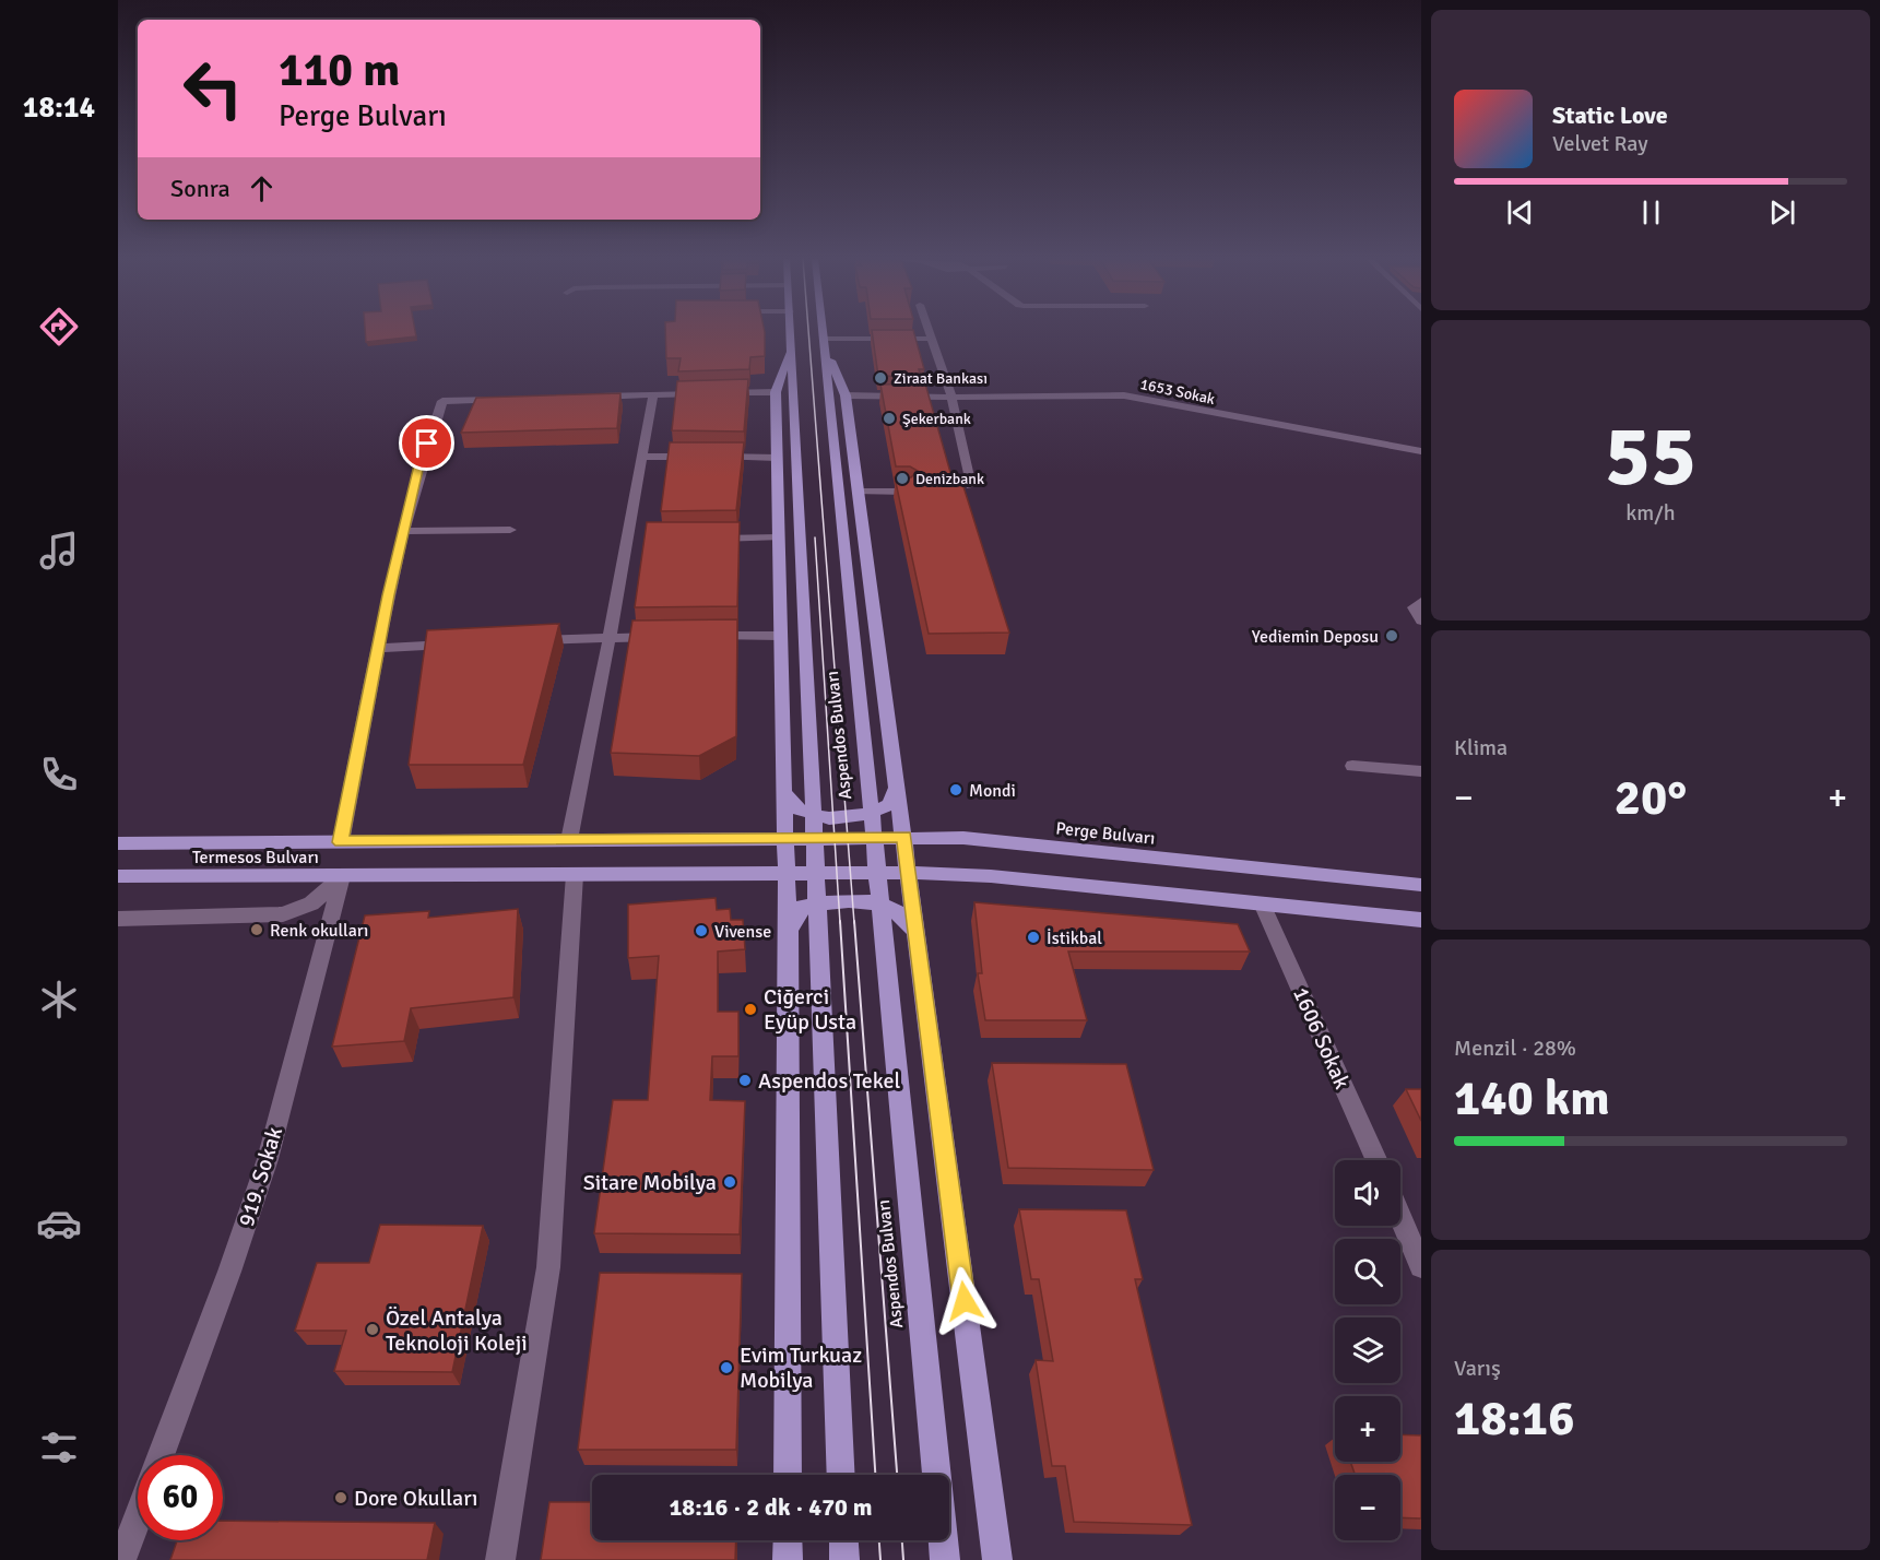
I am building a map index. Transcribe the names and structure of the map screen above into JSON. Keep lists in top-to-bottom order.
{
  "streets": {
    "main road": ["Aspendos Bulvarı", "Perge Bulvarı", "Termesos Bulvarı"],
    "street": ["1653 Sokak", "1606 Sokak", "919. Sokak"]
  },
  "crossings": [
    ["Perge Bulvarı", "Termesos Bulvarı"],
    ["Termesos Bulvarı", "919. Sokak"]
  ],
  "places": [
    "Ziraat Bankası",
    "Şekerbank",
    "Denizbank",
    "Yediemin Deposu",
    "Mondi",
    "Renk okulları",
    "Vivense",
    "İstikbal",
    "Ciğerci Eyüp Usta",
    "Aspendos Tekel",
    "Sitare Mobilya",
    "Özel Antalya Teknoloji Koleji",
    "Evim Turkuaz Mobilya",
    "Dore Okulları"
  ],
  "page": {
    "tabs": "18:14",
    "turn": ["110 m", "Perge Bulvarı"],
    "song": ["Static Love", "Velvet Ray"],
    "then": "Sonra",
    "tile": [
      ["55", "km/h"],
      "Klima",
      ["Menzil · 28%", "140 km"],
      ["Varış", "18:16"]
    ],
    "heat": ["−", "20°", "+"],
    "map_buttons": ["+", "−"],
    "limit": "60",
    "trip": "18:16 · 2 dk · 470 m"
  }
}
